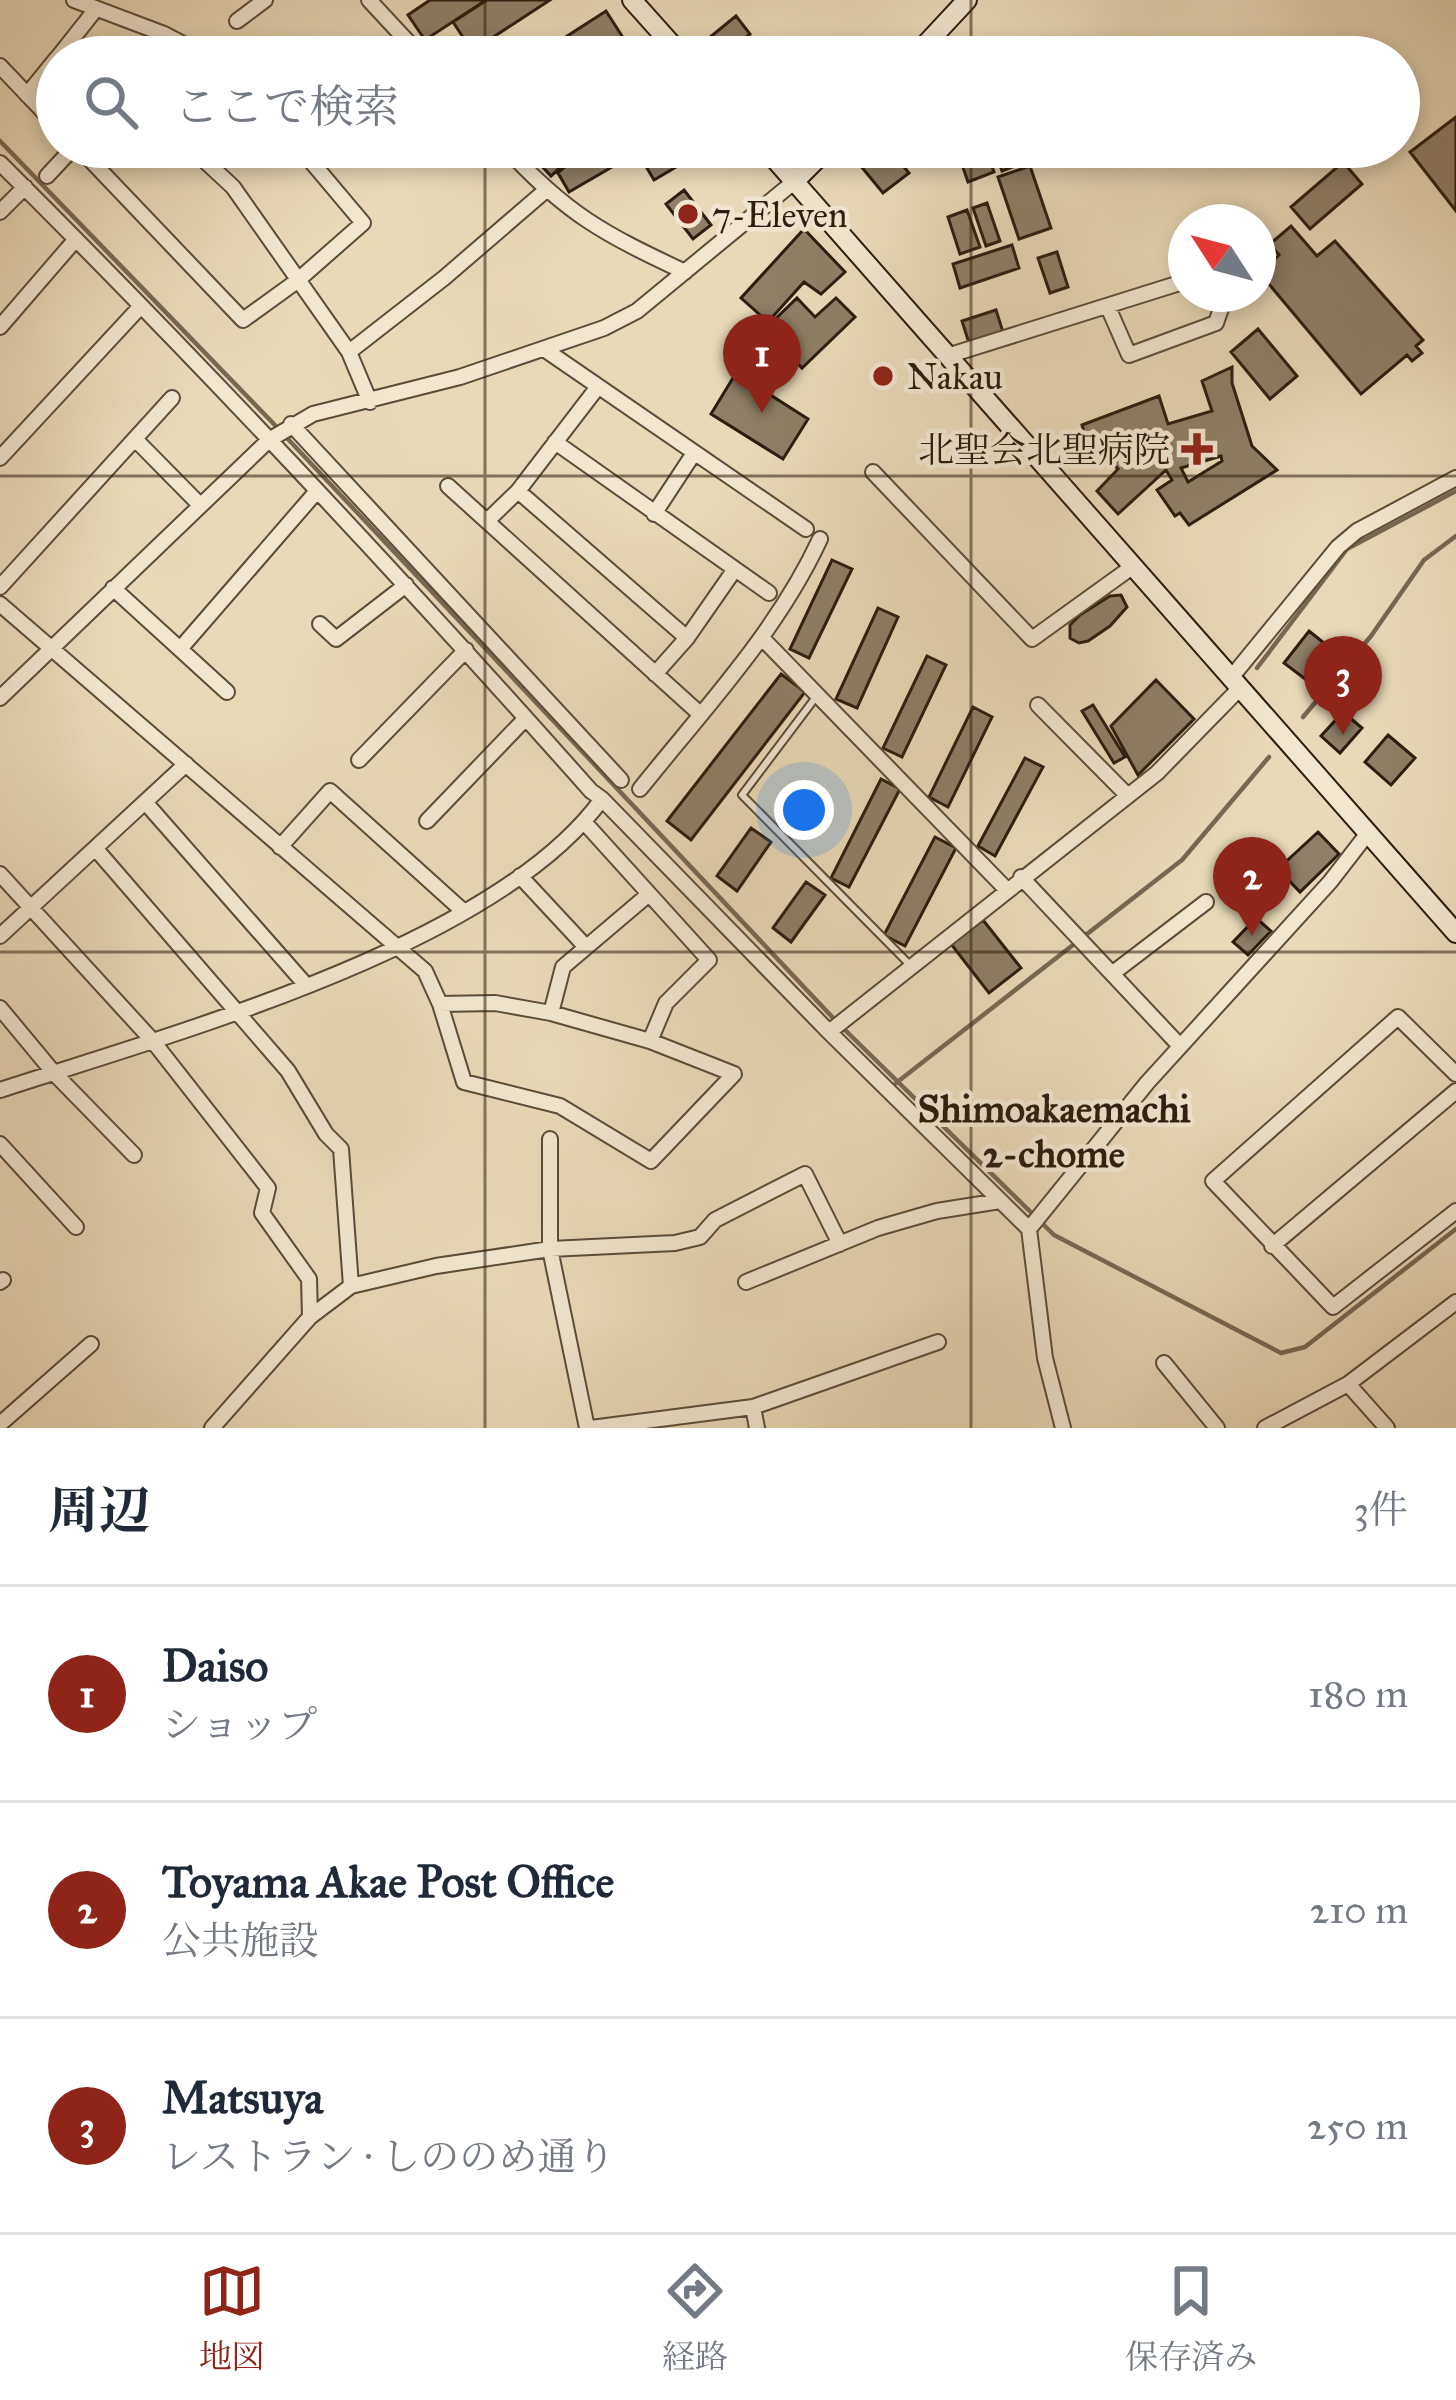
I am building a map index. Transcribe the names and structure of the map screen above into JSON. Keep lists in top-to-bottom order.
{
  "districts": ["Shimoakaemachi 2-chome"],
  "places": {
    "other": ["7-Eleven", "Nakau"],
    "health": ["北聖会北聖病院"]
  },
  "north": "top left",
  "page": {
    "search": "ここで検索",
    "pins": ["1", "3", "2"],
    "heading": ["周辺", "3件"],
    "list": [
      {
        "mark": "1",
        "name": "Daiso",
        "note": "ショップ",
        "value": "180 m"
      },
      {
        "mark": "2",
        "name": "Toyama Akae Post Office",
        "note": "公共施設",
        "value": "210 m"
      },
      {
        "mark": "3",
        "name": "Matsuya",
        "note": "レストラン · しののめ通り",
        "value": "250 m"
      }
    ],
    "nav": ["地図", "経路", "保存済み"]
  }
}
